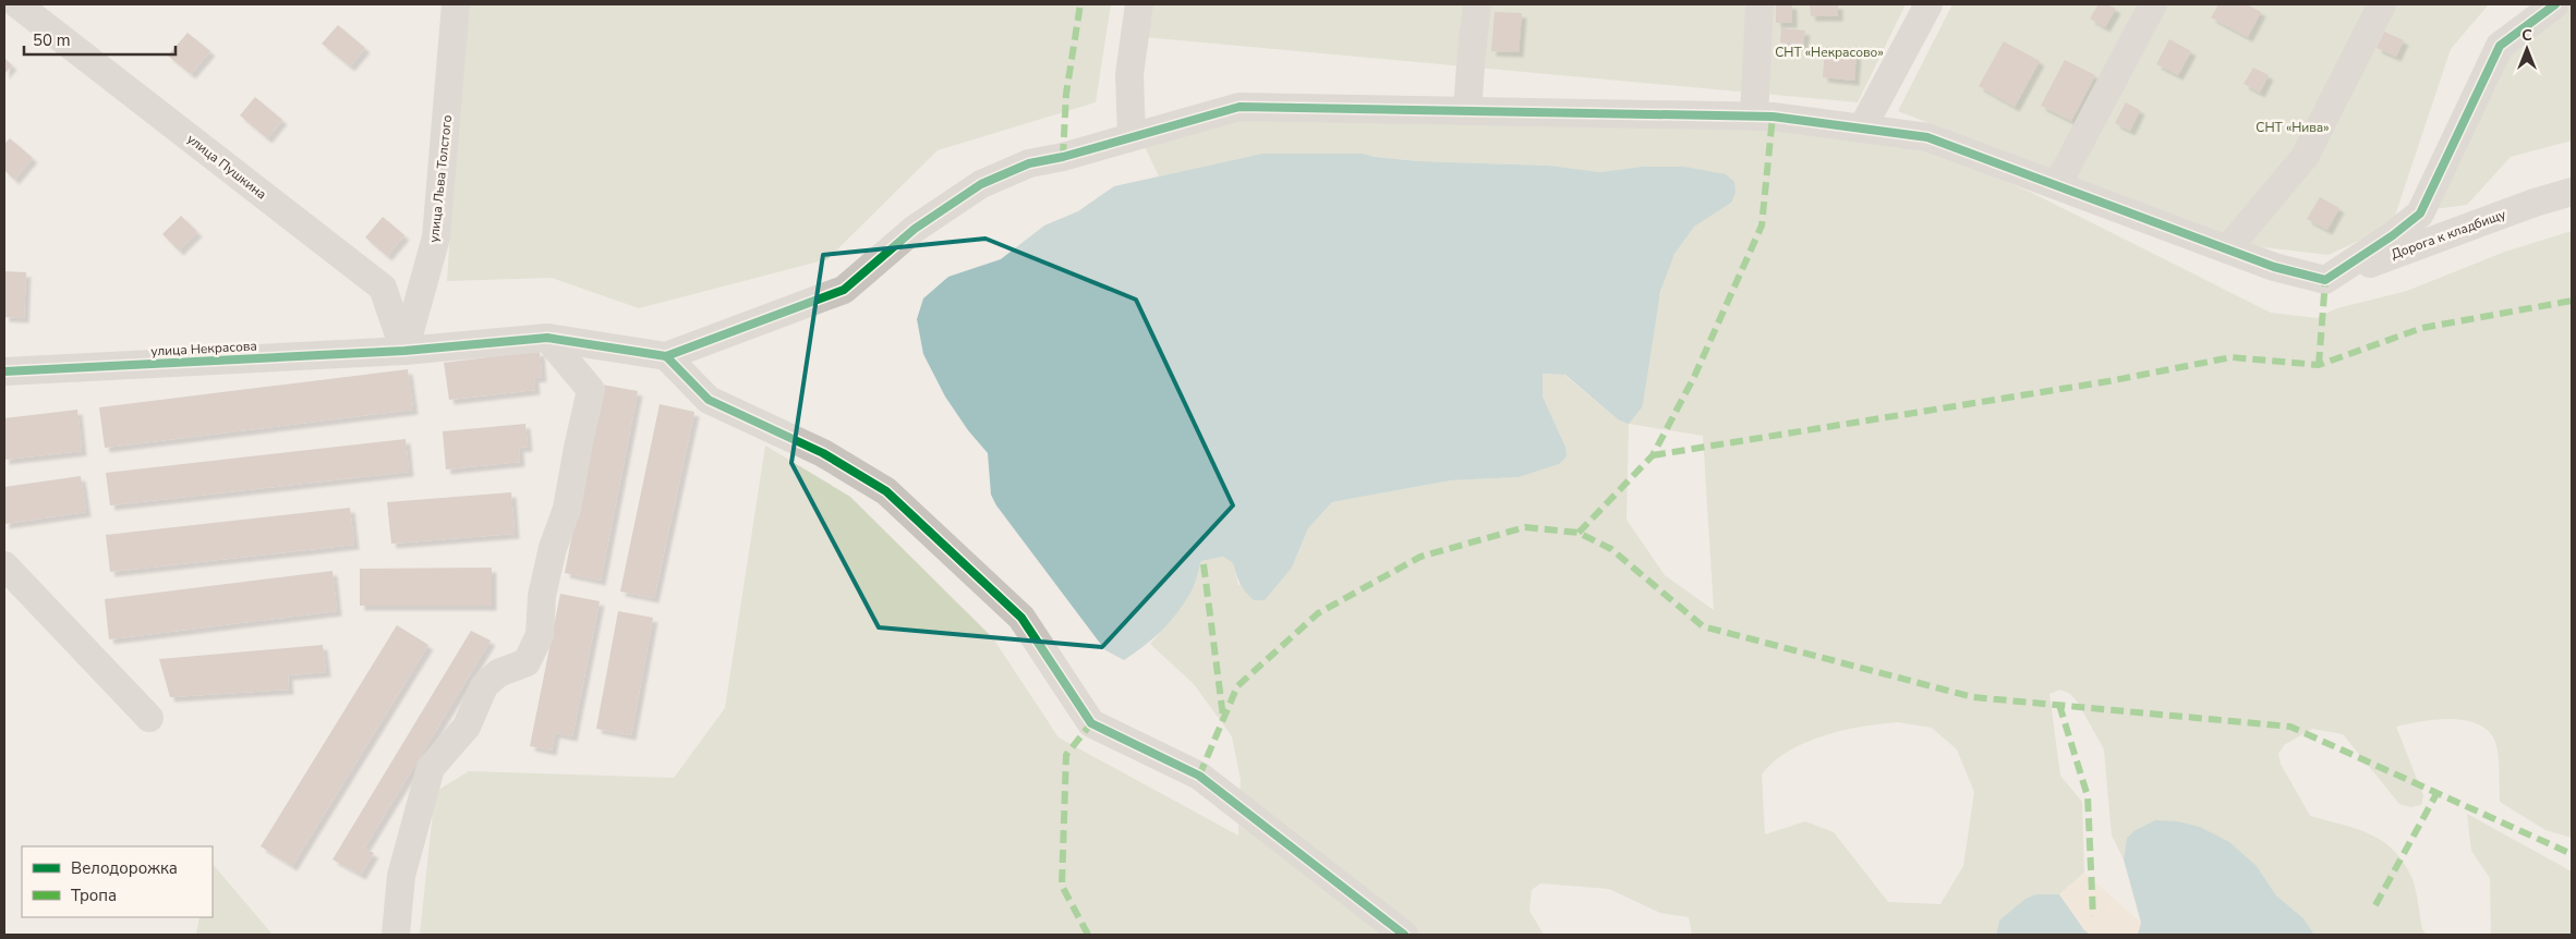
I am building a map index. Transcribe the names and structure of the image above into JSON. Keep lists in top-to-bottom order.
{
  "streets": {
    "street": [
      "улица Пушкина",
      "улица Льва Толстого",
      "Дорога к кладбищу",
      "улица Некрасова"
    ]
  },
  "crossings": [
    ["улица Пушкина", "улица Льва Толстого"],
    ["улица Пушкина", "улица Некрасова"],
    ["улица Льва Толстого", "улица Некрасова"]
  ],
  "parks": ["СНТ «Некрасово»", "СНТ «Нива»"],
  "legend": ["Велодорожка", "Тропа"],
  "scale_bar": "50 m",
  "north": "top"
}
